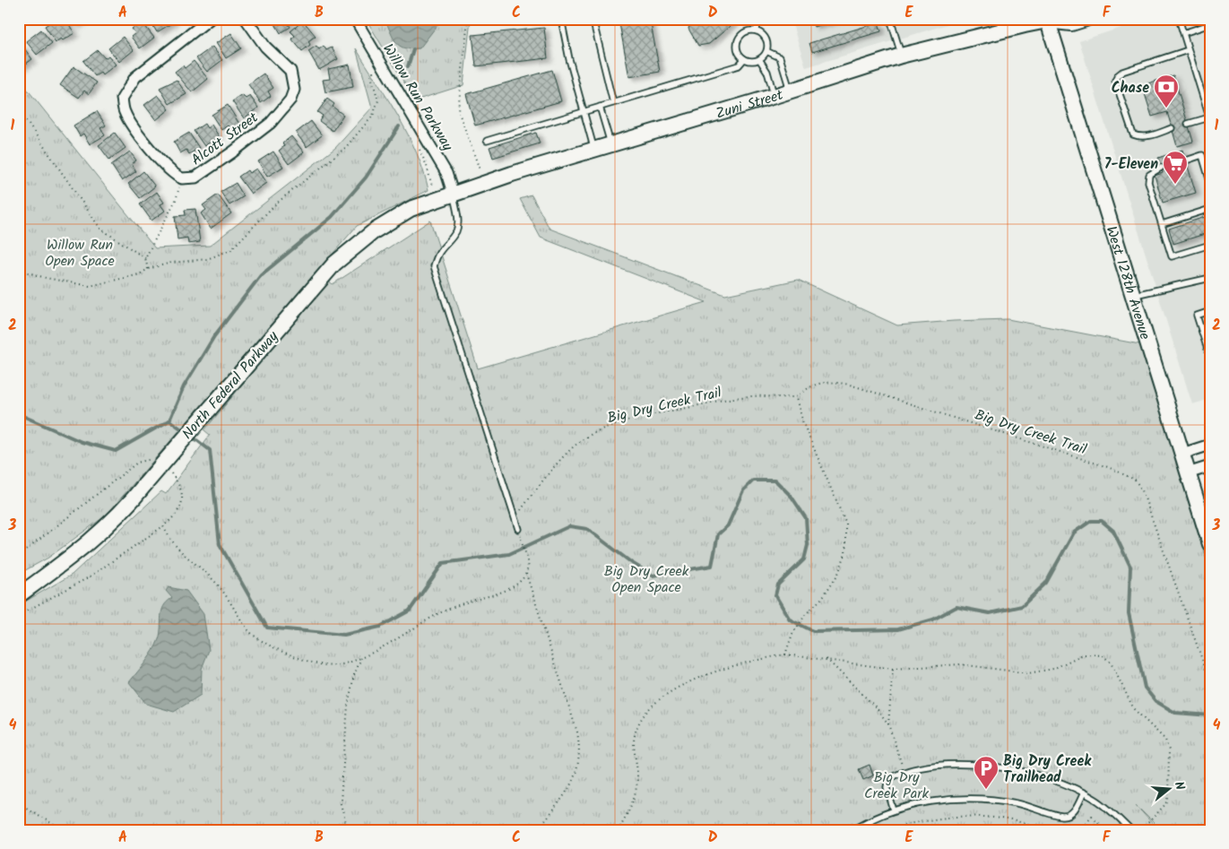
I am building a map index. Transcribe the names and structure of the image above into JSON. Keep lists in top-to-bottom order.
{
  "streets": {
    "main road": ["Zuni Street", "West 128th Avenue", "North Federal Parkway"],
    "street": ["Willow Run Parkway", "Alcott Street"],
    "path": ["Big Dry Creek Trail"]
  },
  "crossings": [
    ["Willow Run Parkway", "Zuni Street"],
    ["Willow Run Parkway", "North Federal Parkway"],
    ["Zuni Street", "West 128th Avenue"],
    ["Zuni Street", "North Federal Parkway"]
  ],
  "parks": ["Willow Run Open Space", "Big Dry Creek Open Space", "Big Dry Creek Park"],
  "places": {
    "bank": ["Chase"],
    "supermarket": ["7-Eleven"],
    "parking": ["Big Dry Creek Trailhead"]
  },
  "north": "right",
  "grid": {
    "columns": [
      "A",
      "B",
      "C",
      "D",
      "E",
      "F"
    ],
    "rows": [
      "1",
      "2",
      "3",
      "4"
    ]
  }
}
